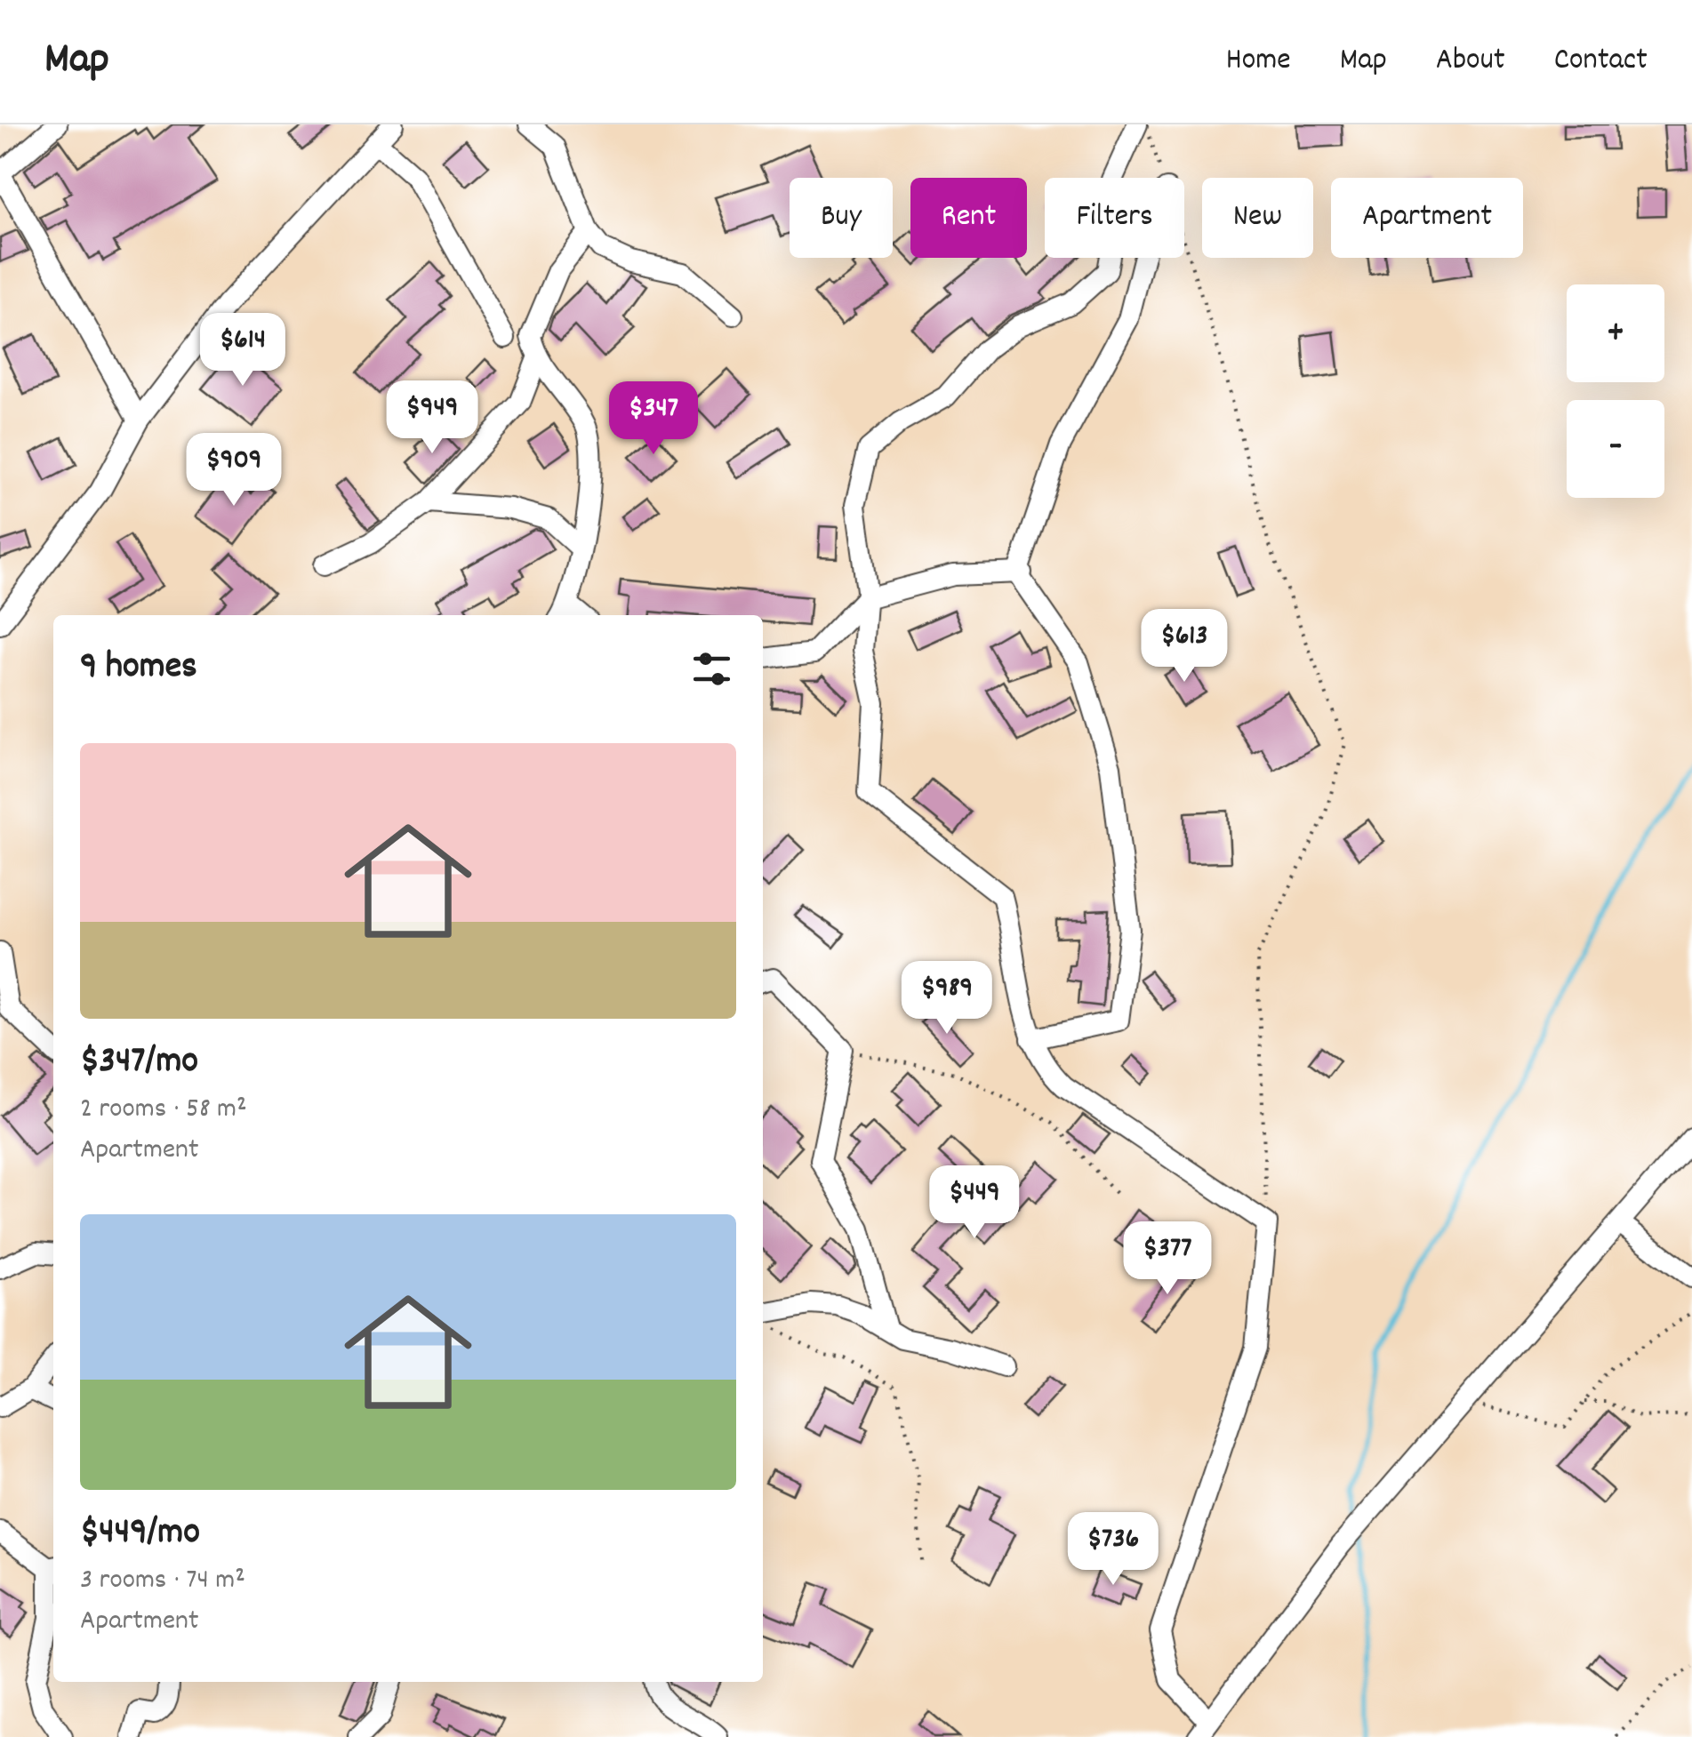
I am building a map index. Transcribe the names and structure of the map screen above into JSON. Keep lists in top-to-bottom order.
{
  "page": {
    "header": "Map",
    "nav": [
      "Home",
      "Map",
      "About",
      "Contact"
    ],
    "chip": [
      "Buy",
      "Rent",
      "Filters",
      "New",
      "Apartment"
    ],
    "map_buttons": ["+", "−"],
    "price": [
      "$614",
      "$949",
      "$347",
      "$909",
      "$613",
      "$989",
      "$449",
      "$377",
      "$736"
    ],
    "heading": "9 homes",
    "list": [
      {
        "name": "$347/mo",
        "note": "2 rooms · 58 m² · Apartment"
      },
      {
        "name": "$449/mo",
        "note": "3 rooms · 74 m² · Apartment"
      }
    ]
  }
}
